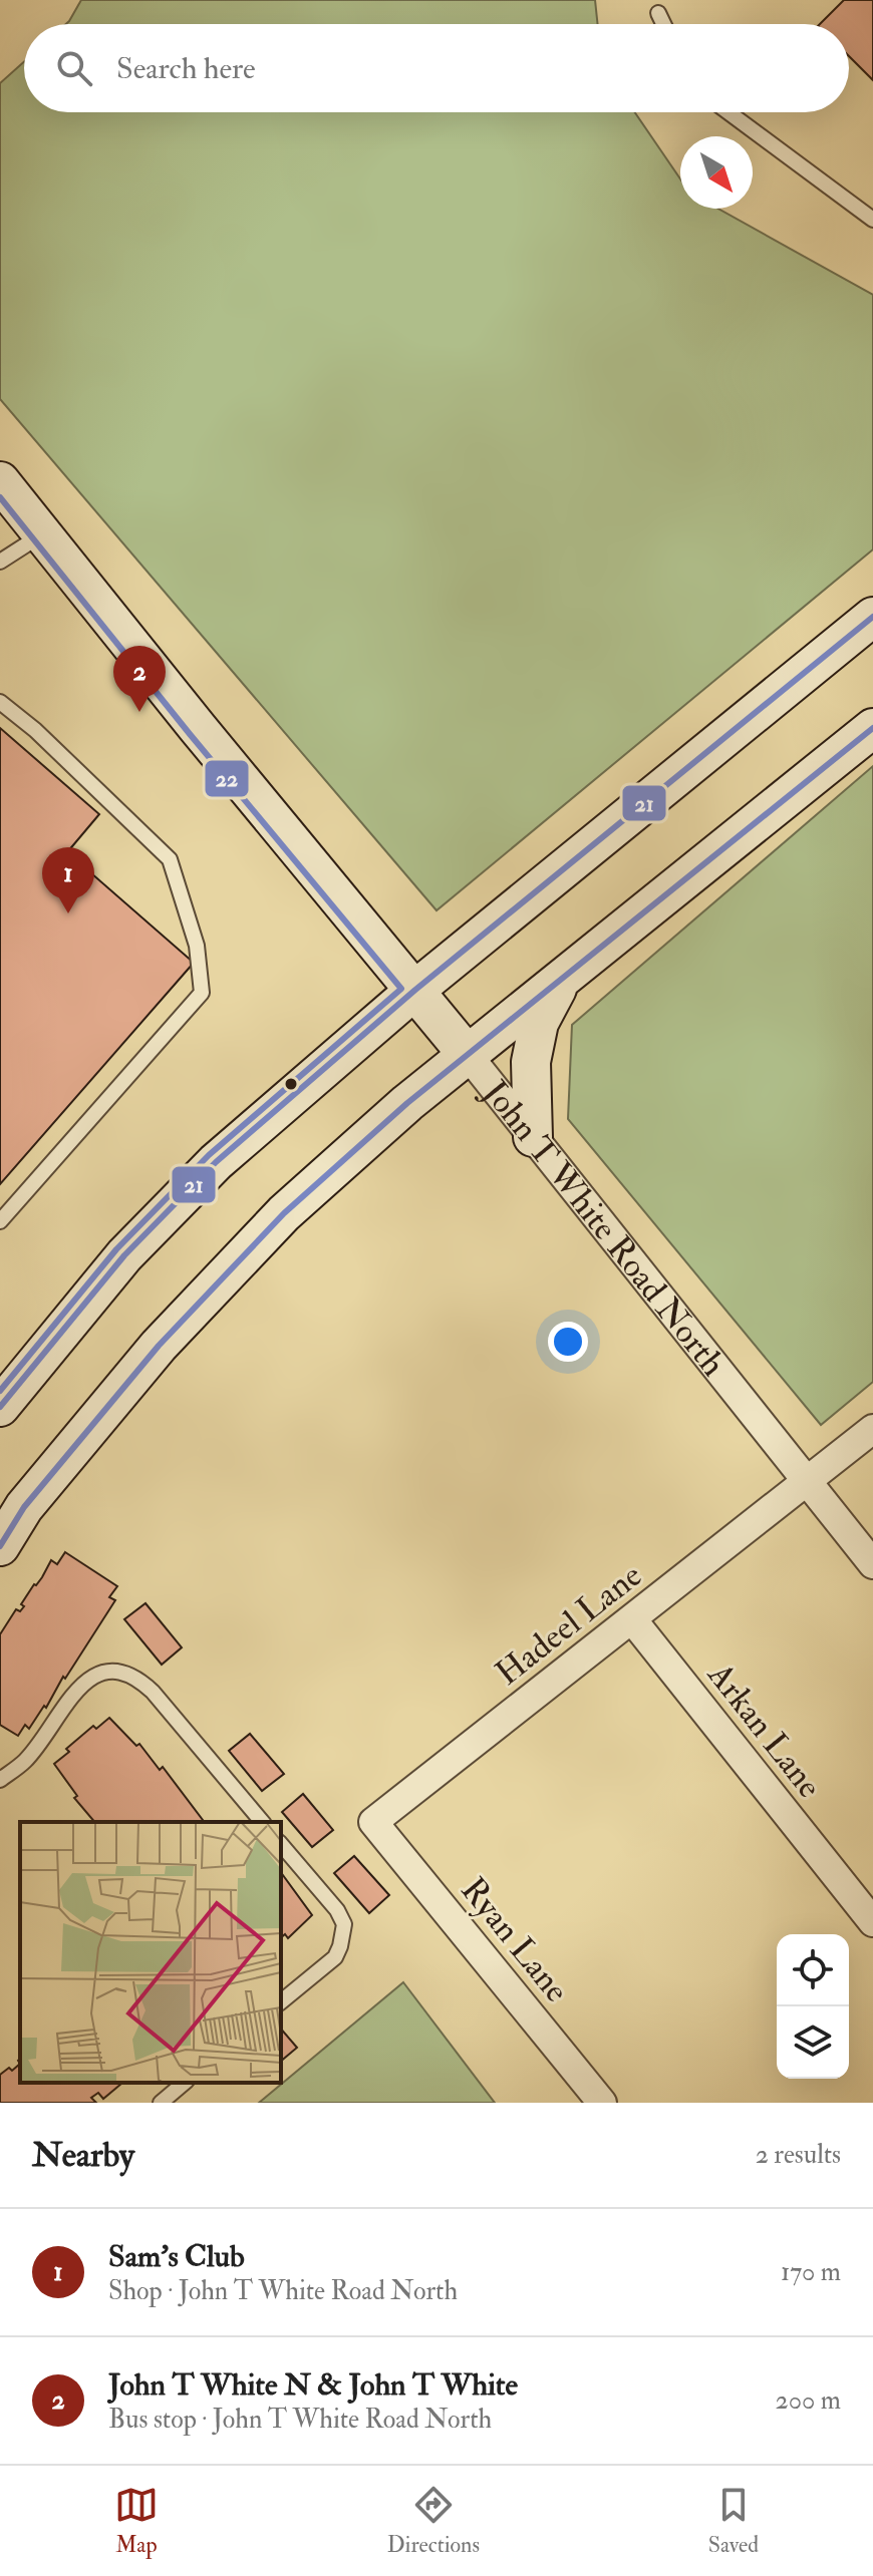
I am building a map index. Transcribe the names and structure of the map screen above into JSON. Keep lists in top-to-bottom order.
{
  "streets": {
    "main road": ["John T White Road North"],
    "street": ["Hadeel Lane", "Arkan Lane", "Ryan Lane"]
  },
  "crossings": [
    ["John T White Road North", "Hadeel Lane"],
    ["Hadeel Lane", "Arkan Lane"],
    ["Hadeel Lane", "Ryan Lane"]
  ],
  "lines": ["transit line 22", "transit line 21"],
  "north": "bottom right",
  "page": {
    "search": "Search here",
    "pins": ["2", "1"],
    "heading": ["Nearby", "2 results"],
    "list": [
      {
        "mark": "1",
        "name": "Sam's Club",
        "note": "Shop · John T White Road North",
        "value": "170 m"
      },
      {
        "mark": "2",
        "name": "John T White N & John T White",
        "note": "Bus stop · John T White Road North",
        "value": "200 m"
      }
    ],
    "nav": ["Map", "Directions", "Saved"]
  }
}
